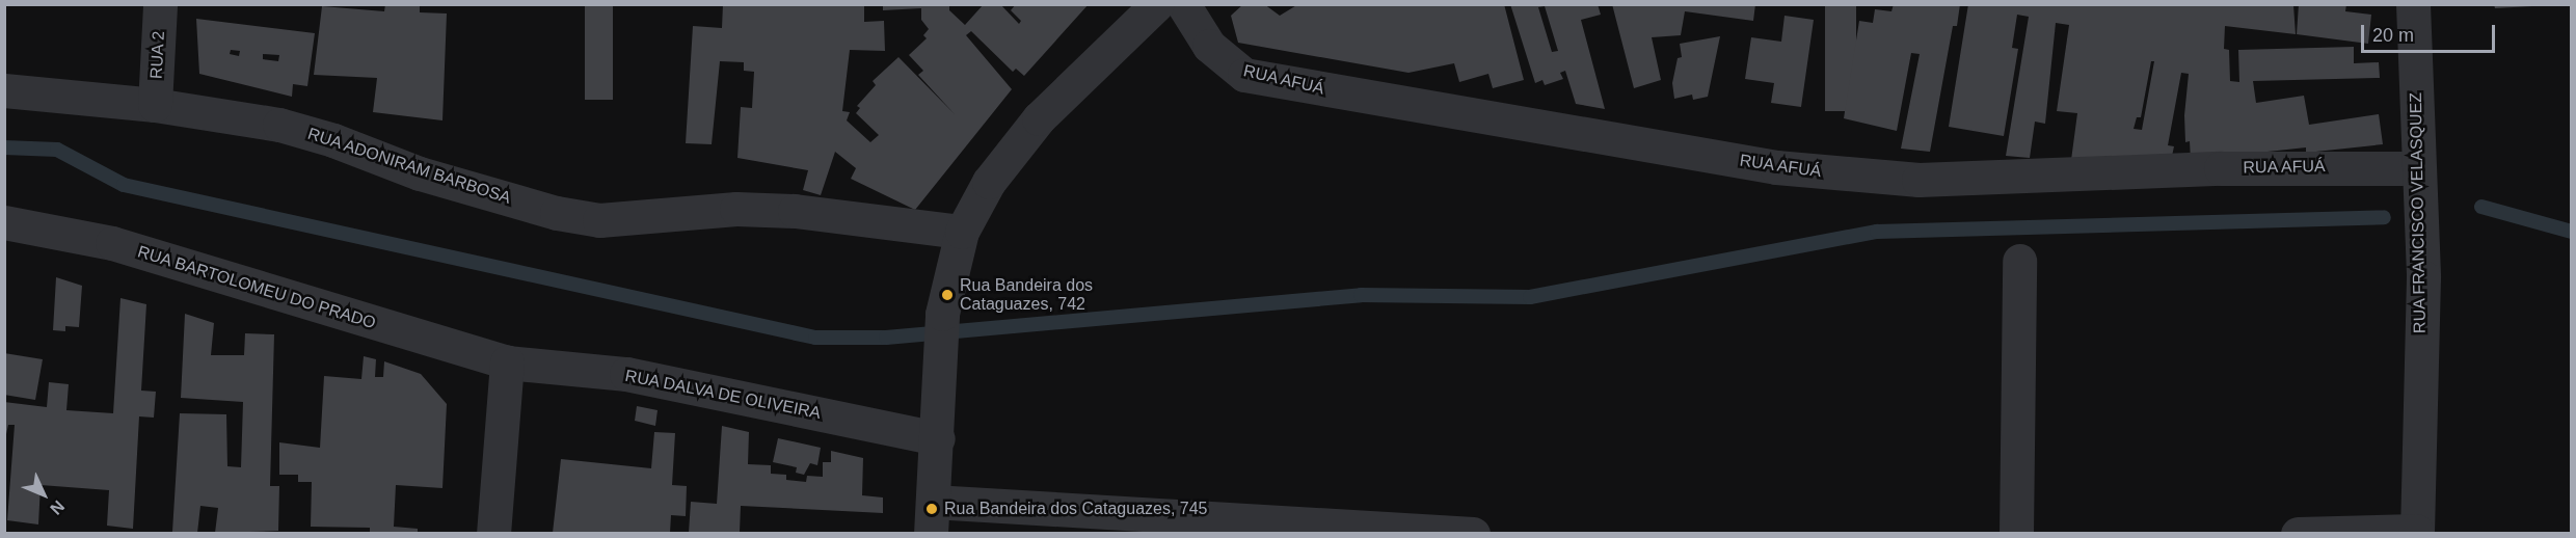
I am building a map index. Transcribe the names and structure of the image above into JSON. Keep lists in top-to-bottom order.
{
  "streets": {
    "street": [
      "RUA 2",
      "RUA AFUÁ",
      "RUA ADONIRAM BARBOSA",
      "RUA FRANCISCO VELASQUEZ",
      "RUA BARTOLOMEU DO PRADO",
      "RUA DALVA DE OLIVEIRA"
    ]
  },
  "crossings": [
    ["RUA 2", "RUA ADONIRAM BARBOSA"],
    ["RUA AFUÁ", "RUA FRANCISCO VELASQUEZ"],
    ["RUA BARTOLOMEU DO PRADO", "RUA DALVA DE OLIVEIRA"]
  ],
  "places": ["Rua Bandeira dos Cataguazes, 742", "Rua Bandeira dos Cataguazes, 745"],
  "scale_bar": "20 m",
  "north": "bottom right"
}
